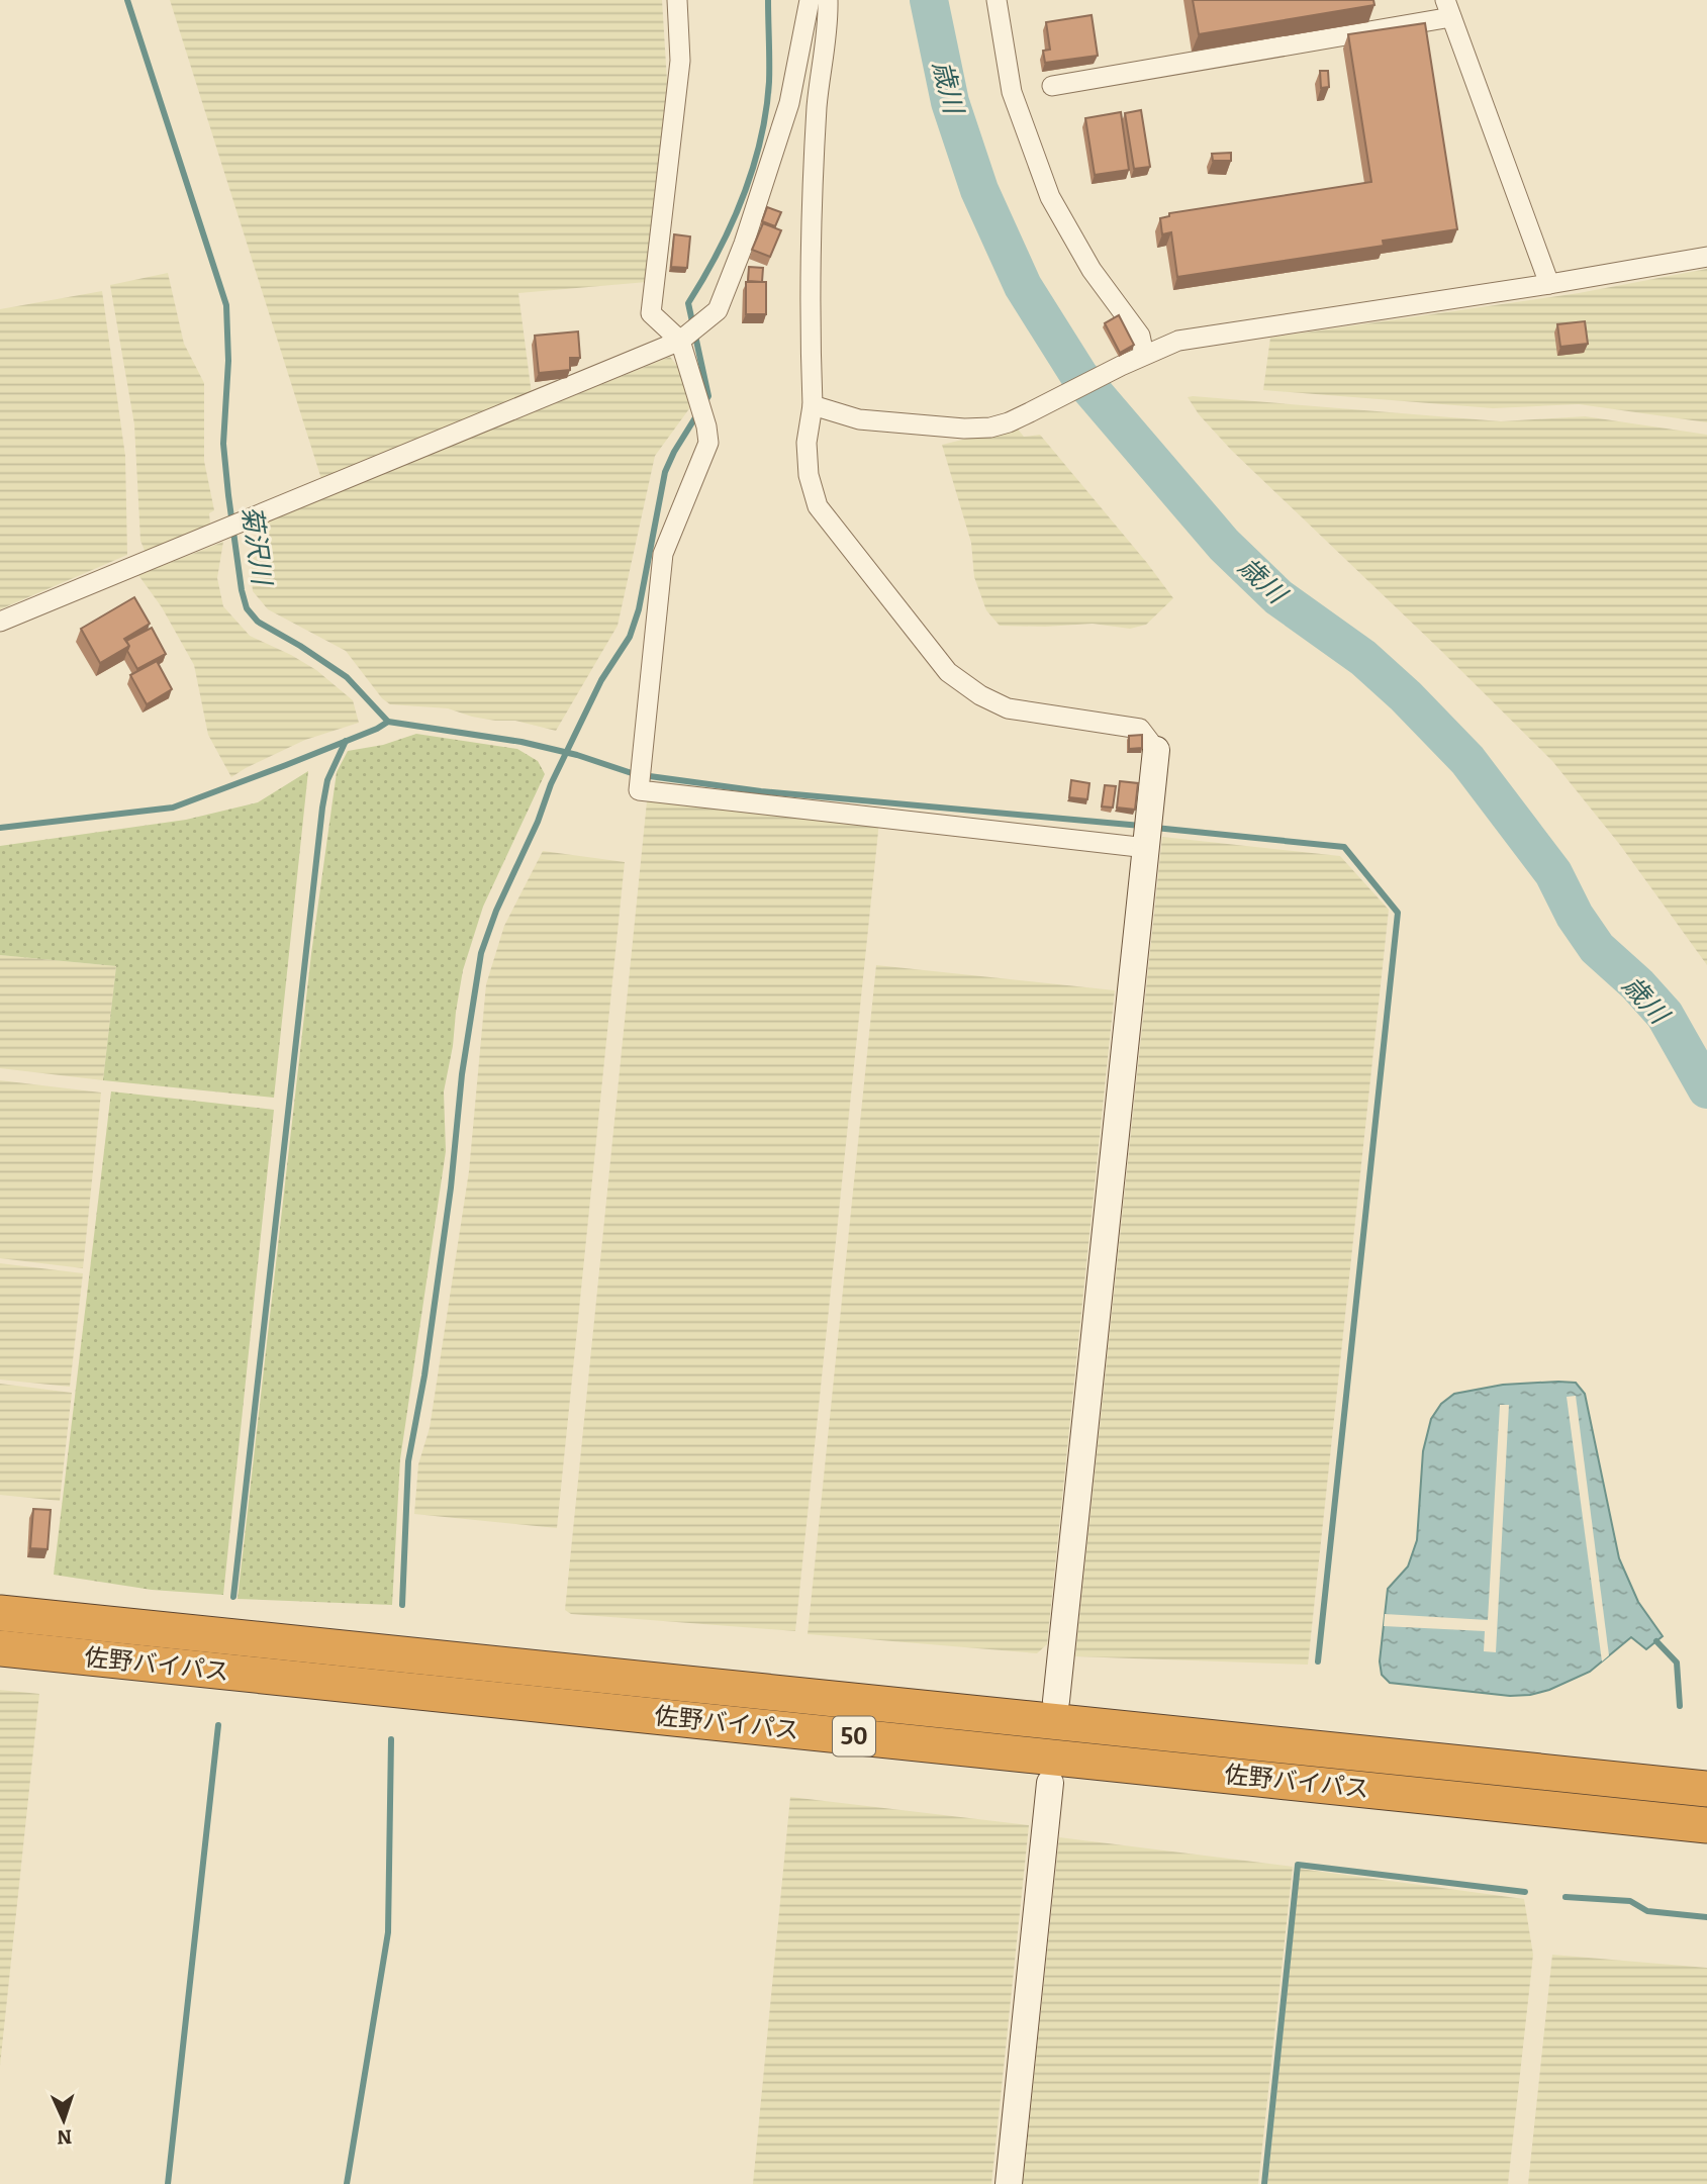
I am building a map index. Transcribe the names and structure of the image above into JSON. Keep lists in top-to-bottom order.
{
  "streets": {
    "highway": ["佐野バイパス", "50"]
  },
  "water": ["歳川", "菊沢川"],
  "north": "bottom"
}
